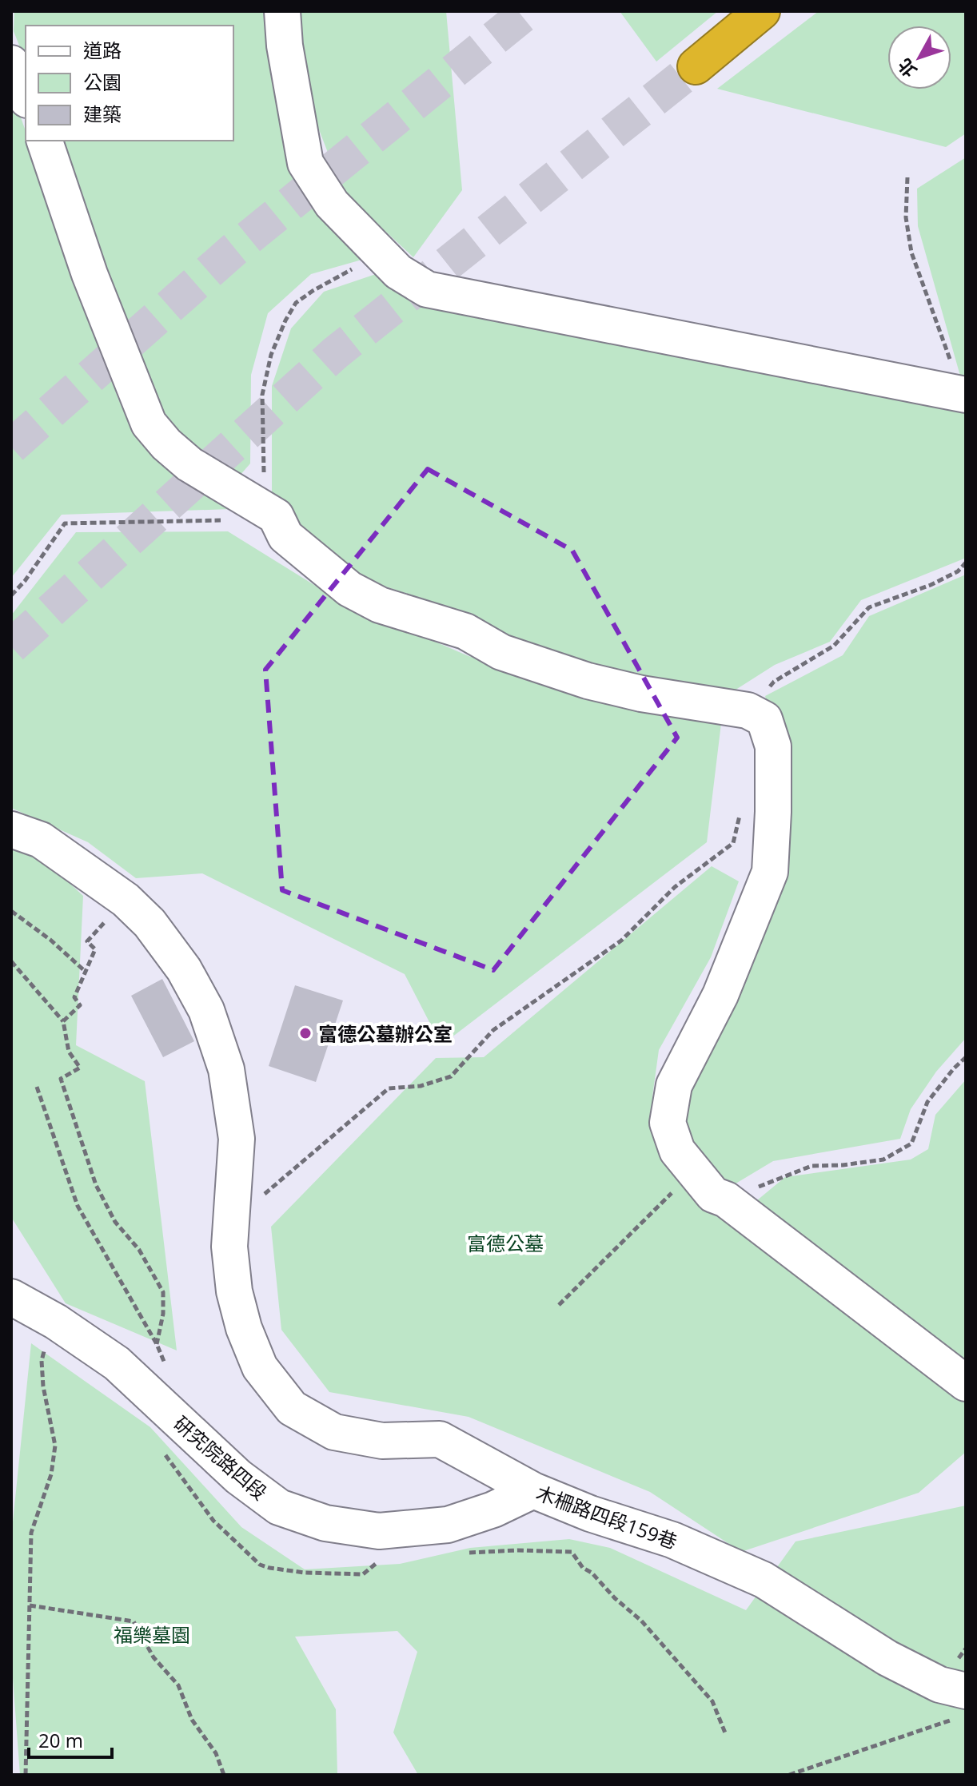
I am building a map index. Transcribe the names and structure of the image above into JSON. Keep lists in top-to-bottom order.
{
  "streets": {
    "street": ["研究院路四段", "木柵路四段159巷"]
  },
  "crossings": [
    ["研究院路四段", "木柵路四段159巷"]
  ],
  "parks": ["富德公墓", "福樂墓園"],
  "places": ["富德公墓辦公室"],
  "legend": ["道路", "公園", "建築"],
  "scale_bar": "20 m",
  "north": "bottom left"
}
